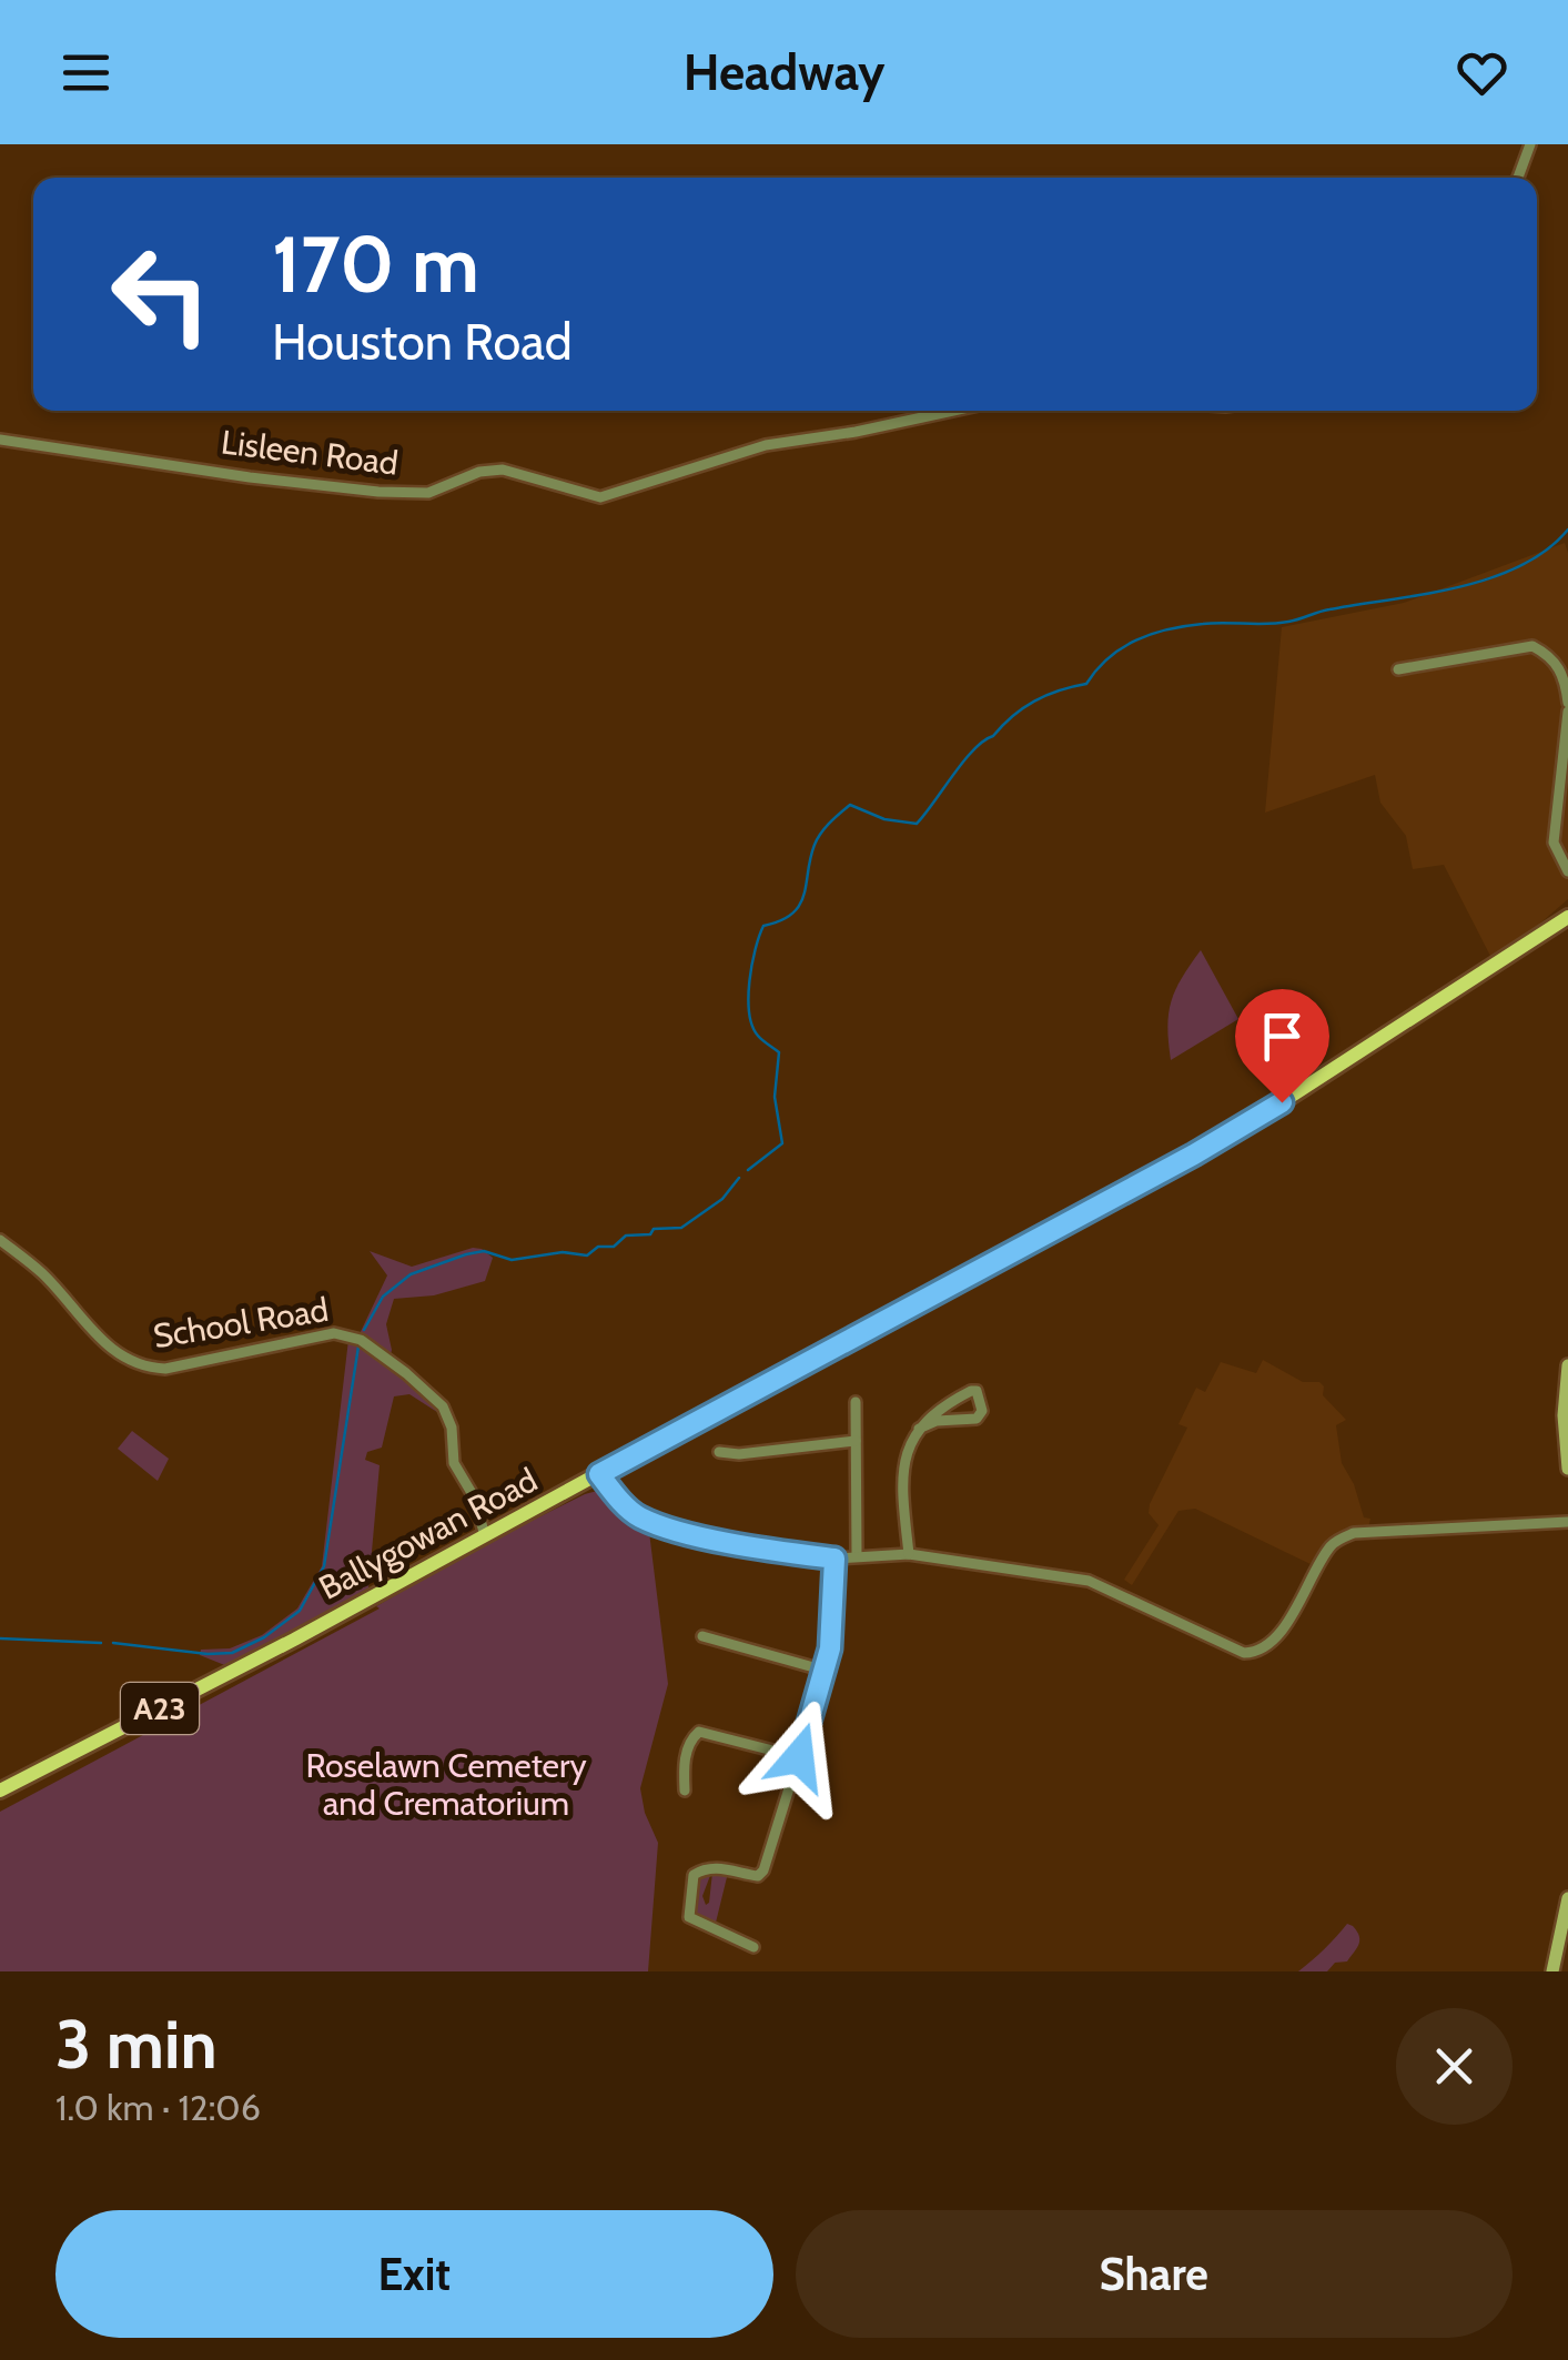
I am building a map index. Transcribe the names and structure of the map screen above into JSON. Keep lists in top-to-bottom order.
{
  "streets": {
    "main road": ["Ballygowan Road", "A23"],
    "street": ["Lisleen Road", "School Road"]
  },
  "crossings": [
    ["School Road", "Ballygowan Road"]
  ],
  "parks": ["Roselawn Cemetery and Crematorium"],
  "page": {
    "header": "Headway",
    "turn": ["170 m", "Houston Road"],
    "heading": ["3 min", "1.0 km · 12:06"],
    "buttons": ["Exit", "Share"]
  }
}
